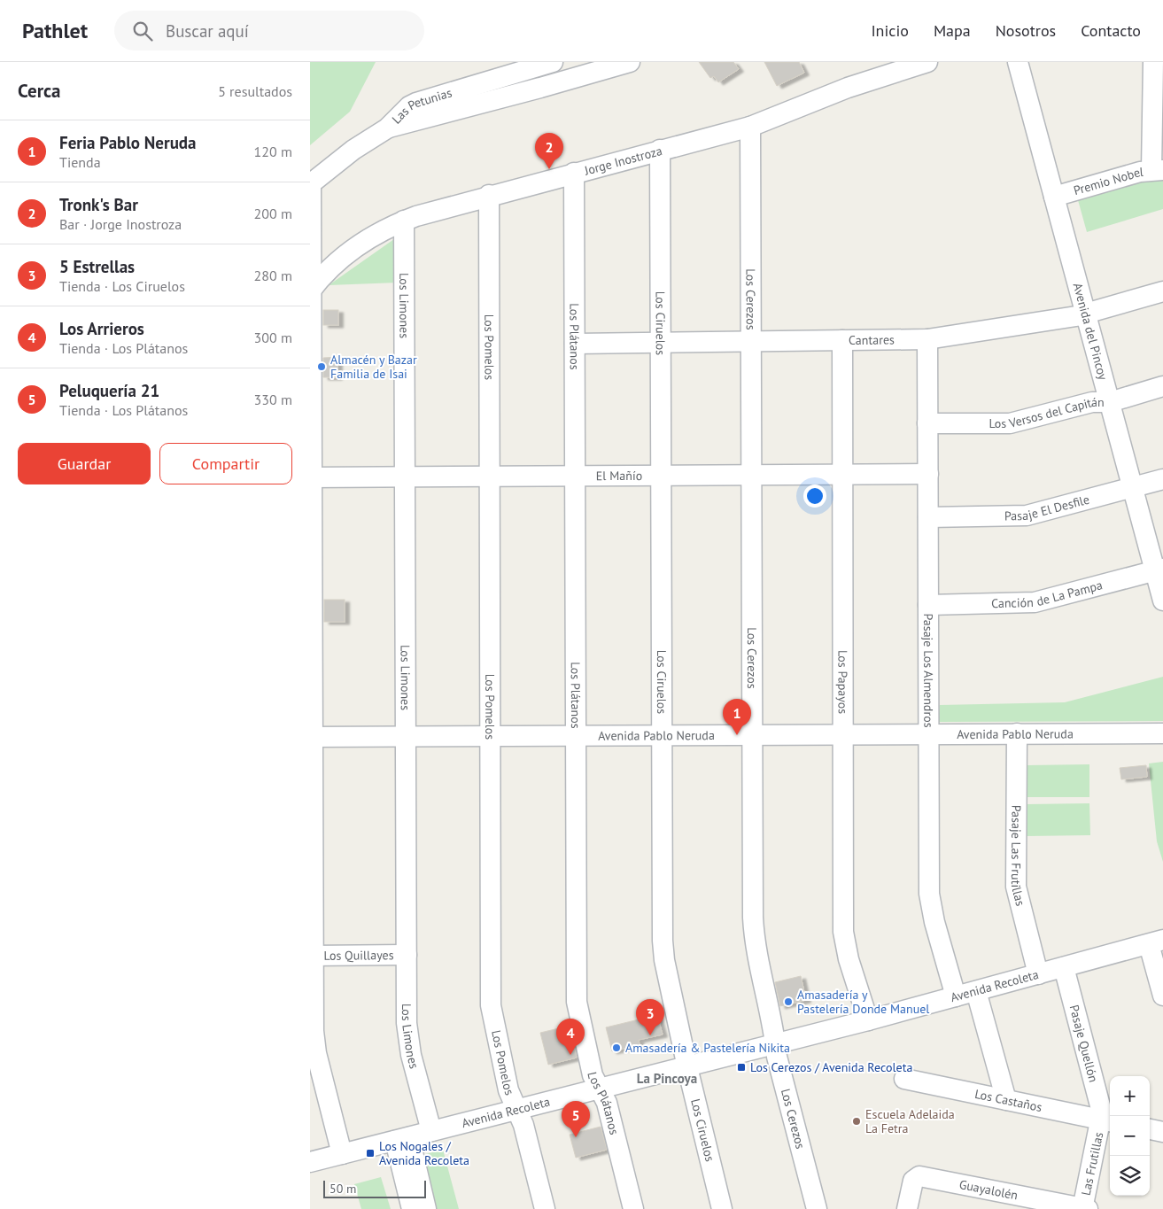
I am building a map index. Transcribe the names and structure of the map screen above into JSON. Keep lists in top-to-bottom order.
{
  "streets": {
    "street": [
      "Las Petunias",
      "Jorge Inostroza",
      "Premio Nobel",
      "Los Cerezos",
      "Los Limones",
      "Los Ciruelos",
      "Avenida del Pincoy",
      "Los Plátanos",
      "Cantares",
      "Los Pomelos",
      "Los Versos del Capitán",
      "El Mañío",
      "Pasaje El Desfile",
      "Canción de La Pampa",
      "Pasaje Los Almendros",
      "Los Papayos",
      "Avenida Pablo Neruda",
      "Pasaje Las Frutillas",
      "Los Quillayes",
      "Avenida Recoleta",
      "Pasaje Quellón",
      "Los Castaños",
      "Las Frutillas",
      "Guayalolén"
    ]
  },
  "crossings": [
    ["Jorge Inostroza", "Los Cerezos"],
    ["Jorge Inostroza", "Los Limones"],
    ["Jorge Inostroza", "Los Ciruelos"],
    ["Jorge Inostroza", "Los Plátanos"],
    ["Jorge Inostroza", "Los Pomelos"],
    ["Premio Nobel", "Avenida del Pincoy"],
    ["Los Cerezos", "Cantares"],
    ["Los Cerezos", "El Mañío"],
    ["Los Cerezos", "Avenida Pablo Neruda"],
    ["Los Cerezos", "Avenida Recoleta"],
    ["Los Limones", "El Mañío"],
    ["Los Limones", "Avenida Pablo Neruda"],
    ["Los Limones", "Los Quillayes"],
    ["Los Limones", "Avenida Recoleta"],
    ["Los Ciruelos", "Cantares"],
    ["Los Ciruelos", "El Mañío"],
    ["Los Ciruelos", "Avenida Pablo Neruda"],
    ["Los Ciruelos", "Avenida Recoleta"],
    ["Avenida del Pincoy", "Cantares"],
    ["Avenida del Pincoy", "Los Versos del Capitán"],
    ["Avenida del Pincoy", "Pasaje El Desfile"],
    ["Avenida del Pincoy", "Canción de La Pampa"],
    ["Los Plátanos", "Cantares"],
    ["Los Plátanos", "El Mañío"],
    ["Los Plátanos", "Avenida Pablo Neruda"],
    ["Los Plátanos", "Avenida Recoleta"],
    ["Cantares", "Pasaje Los Almendros"],
    ["Cantares", "Los Papayos"],
    ["Los Pomelos", "El Mañío"],
    ["Los Pomelos", "Avenida Pablo Neruda"],
    ["Los Pomelos", "Avenida Recoleta"],
    ["Los Versos del Capitán", "Pasaje Los Almendros"],
    ["El Mañío", "Pasaje Los Almendros"],
    ["El Mañío", "Los Papayos"],
    ["Pasaje El Desfile", "Pasaje Los Almendros"],
    ["Canción de La Pampa", "Pasaje Los Almendros"],
    ["Pasaje Los Almendros", "Avenida Pablo Neruda"],
    ["Pasaje Los Almendros", "Avenida Recoleta"],
    ["Los Papayos", "Avenida Pablo Neruda"],
    ["Los Papayos", "Avenida Recoleta"],
    ["Avenida Pablo Neruda", "Pasaje Las Frutillas"],
    ["Pasaje Las Frutillas", "Avenida Recoleta"],
    ["Avenida Recoleta", "Pasaje Quellón"],
    ["Pasaje Quellón", "Los Castaños"],
    ["Pasaje Quellón", "Las Frutillas"],
    ["Los Castaños", "Las Frutillas"],
    ["Las Frutillas", "Guayalolén"]
  ],
  "districts": ["La Pincoya"],
  "places": {
    "other": [
      "Almacén y Bazar Familia de Isai",
      "Amasadería y Pastelería Donde Manuel",
      "Amasadería & Pastelería Nikita",
      "Escuela Adelaida La Fetra"
    ],
    "transit": ["Los Cerezos / Avenida Recoleta", "Los Nogales / Avenida Recoleta"]
  },
  "scale_bar": "50 m",
  "page": {
    "header": "Pathlet",
    "search": "Buscar aquí",
    "nav": [
      "Inicio",
      "Mapa",
      "Nosotros",
      "Contacto"
    ],
    "heading": ["Cerca", "5 resultados"],
    "list": [
      {
        "mark": "1",
        "name": "Feria Pablo Neruda",
        "note": "Tienda",
        "value": "120 m"
      },
      {
        "mark": "2",
        "name": "Tronk's Bar",
        "note": "Bar · Jorge Inostroza",
        "value": "200 m"
      },
      {
        "mark": "3",
        "name": "5 Estrellas",
        "note": "Tienda · Los Ciruelos",
        "value": "280 m"
      },
      {
        "mark": "4",
        "name": "Los Arrieros",
        "note": "Tienda · Los Plátanos",
        "value": "300 m"
      },
      {
        "mark": "5",
        "name": "Peluquería 21",
        "note": "Tienda · Los Plátanos",
        "value": "330 m"
      }
    ],
    "pins": [
      "2",
      "1",
      "3",
      "4",
      "5"
    ],
    "buttons": ["Guardar", "Compartir"],
    "map_buttons": ["+", "−"],
    "scale": "50 m"
  }
}
